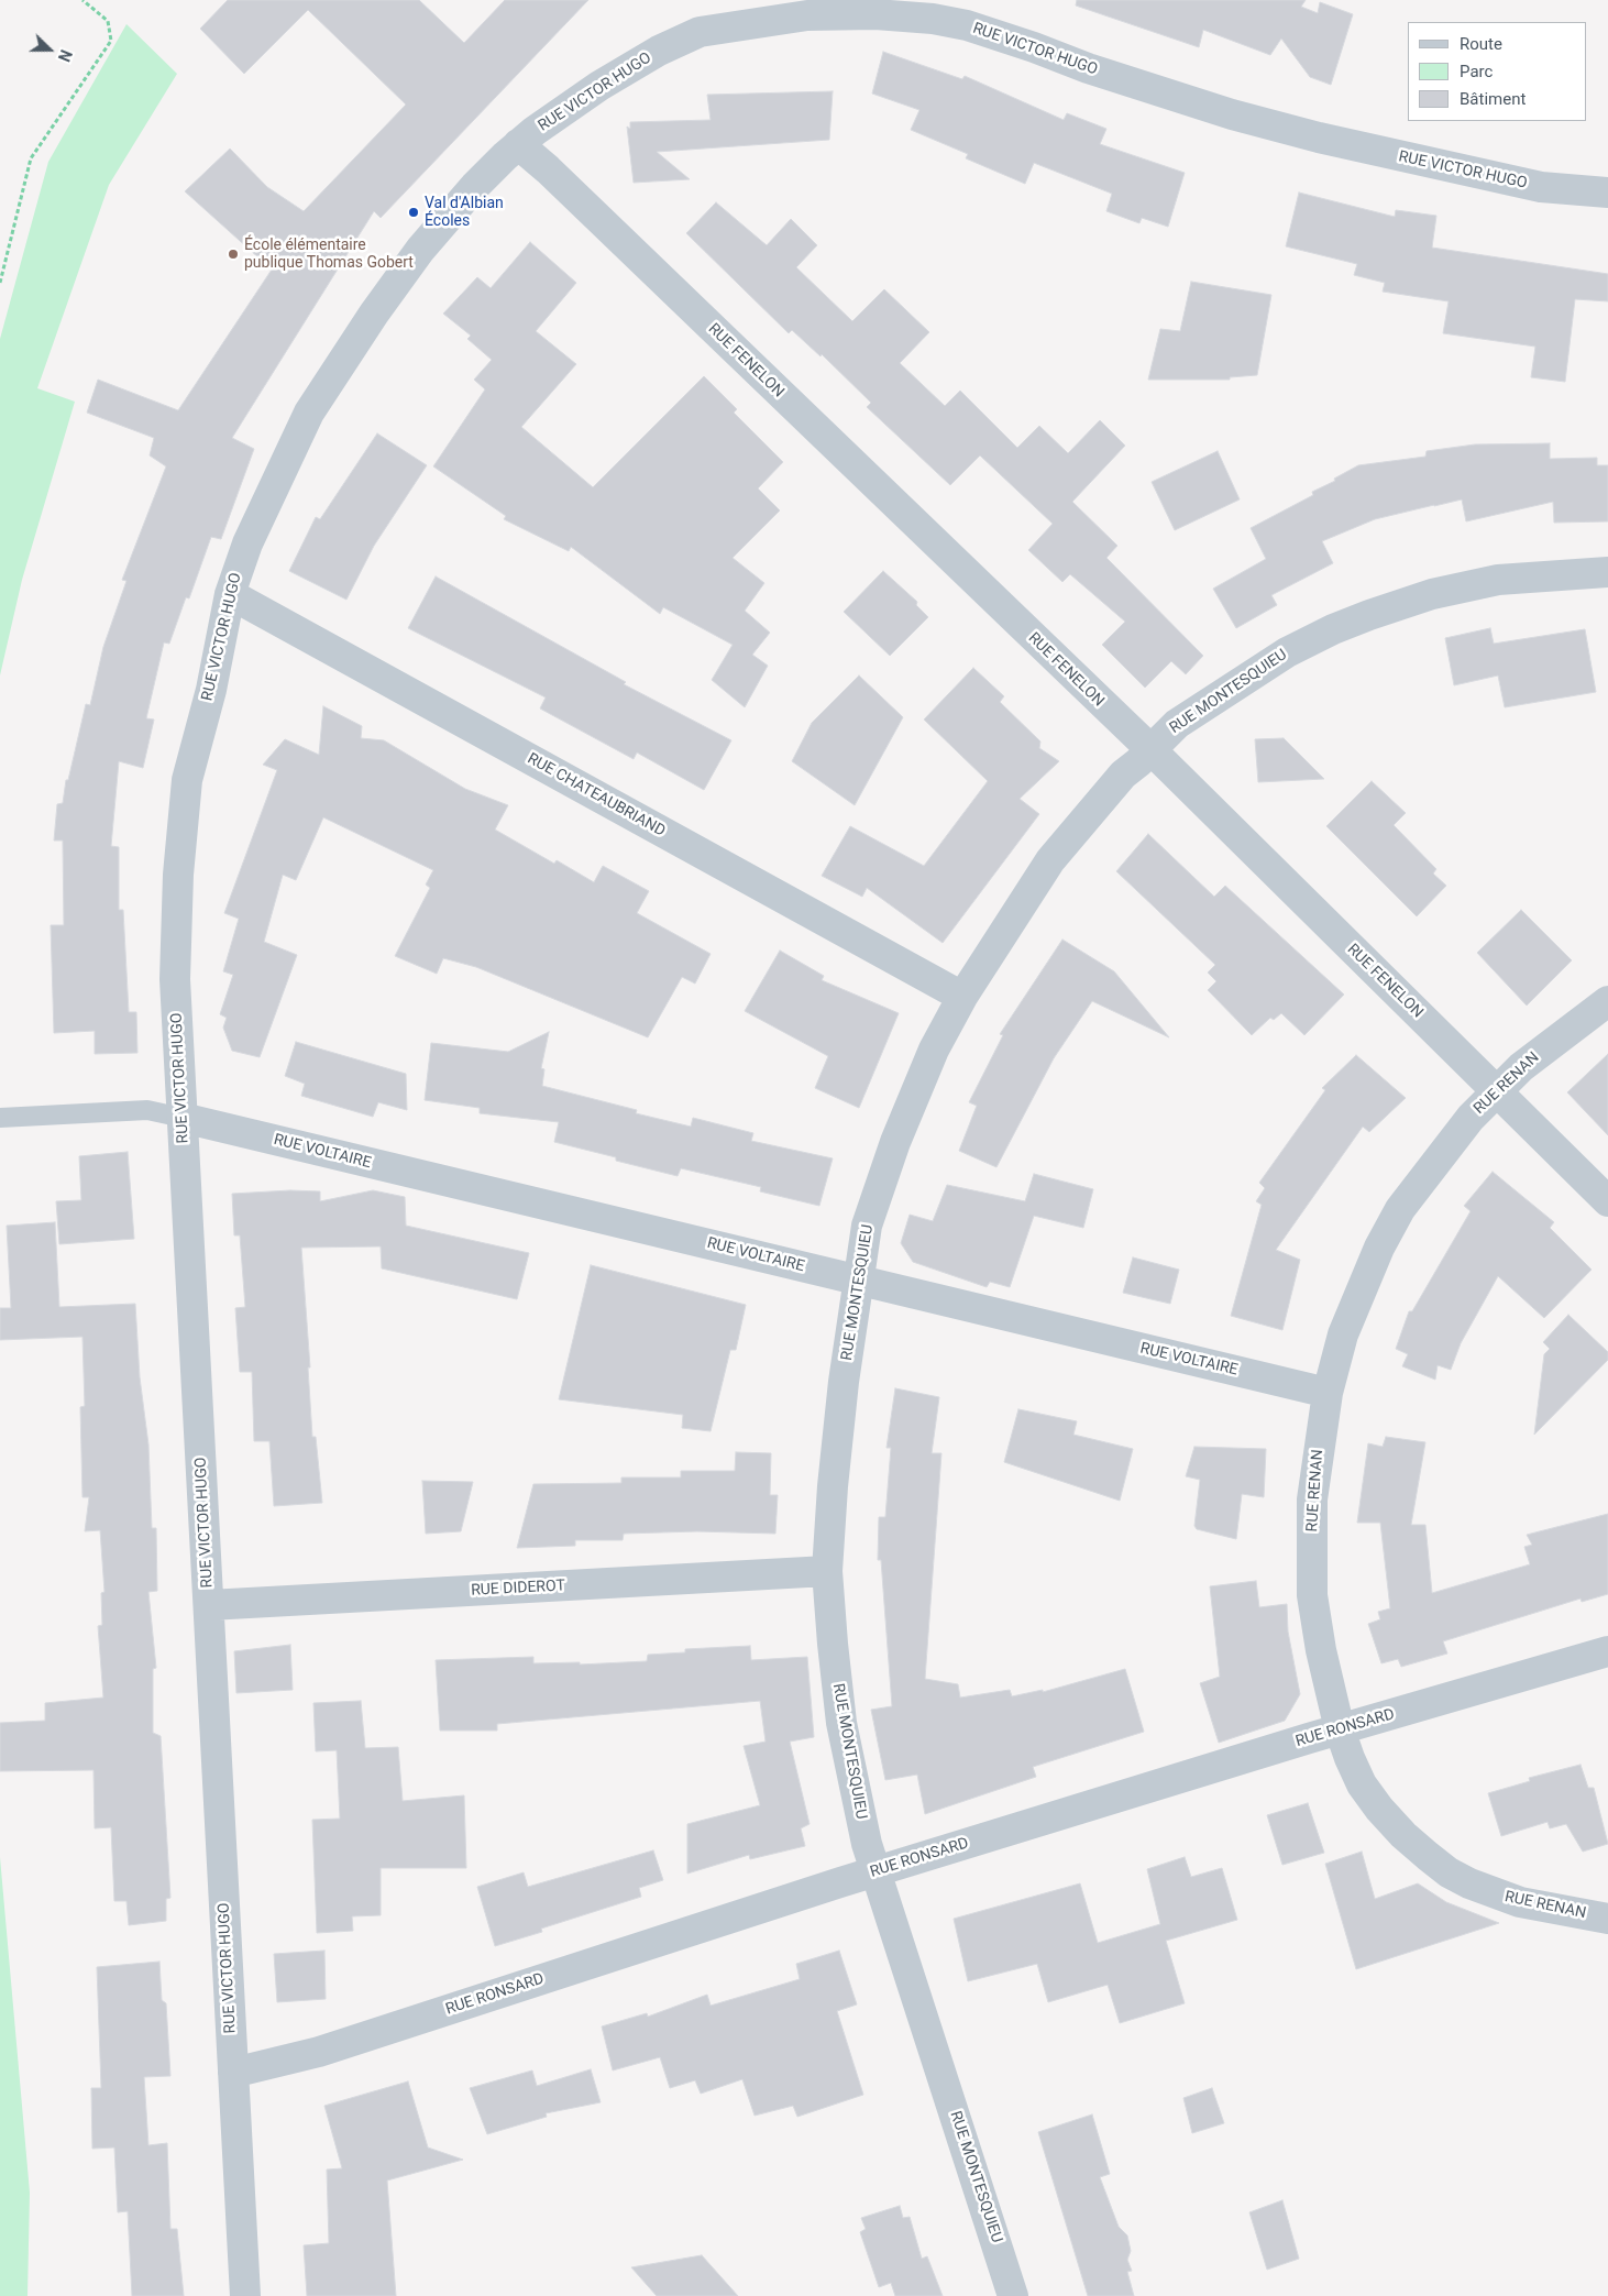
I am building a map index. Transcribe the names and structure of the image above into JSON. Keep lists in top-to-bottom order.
{
  "streets": {
    "street": [
      "RUE VICTOR HUGO",
      "RUE FENELON",
      "RUE MONTESQUIEU",
      "RUE CHATEAUBRIAND",
      "RUE RENAN",
      "RUE VOLTAIRE",
      "RUE DIDEROT",
      "RUE RONSARD"
    ]
  },
  "crossings": [
    ["RUE VICTOR HUGO", "RUE FENELON"],
    ["RUE VICTOR HUGO", "RUE CHATEAUBRIAND"],
    ["RUE VICTOR HUGO", "RUE VOLTAIRE"],
    ["RUE VICTOR HUGO", "RUE DIDEROT"],
    ["RUE VICTOR HUGO", "RUE RONSARD"],
    ["RUE FENELON", "RUE MONTESQUIEU"],
    ["RUE FENELON", "RUE RENAN"],
    ["RUE MONTESQUIEU", "RUE CHATEAUBRIAND"],
    ["RUE MONTESQUIEU", "RUE VOLTAIRE"],
    ["RUE MONTESQUIEU", "RUE DIDEROT"],
    ["RUE MONTESQUIEU", "RUE RONSARD"],
    ["RUE RENAN", "RUE VOLTAIRE"],
    ["RUE RENAN", "RUE RONSARD"]
  ],
  "places": ["Val d'Albian Écoles", "École élémentaire publique Thomas Gobert"],
  "legend": ["Route", "Parc", "Bâtiment"],
  "north": "right"
}
